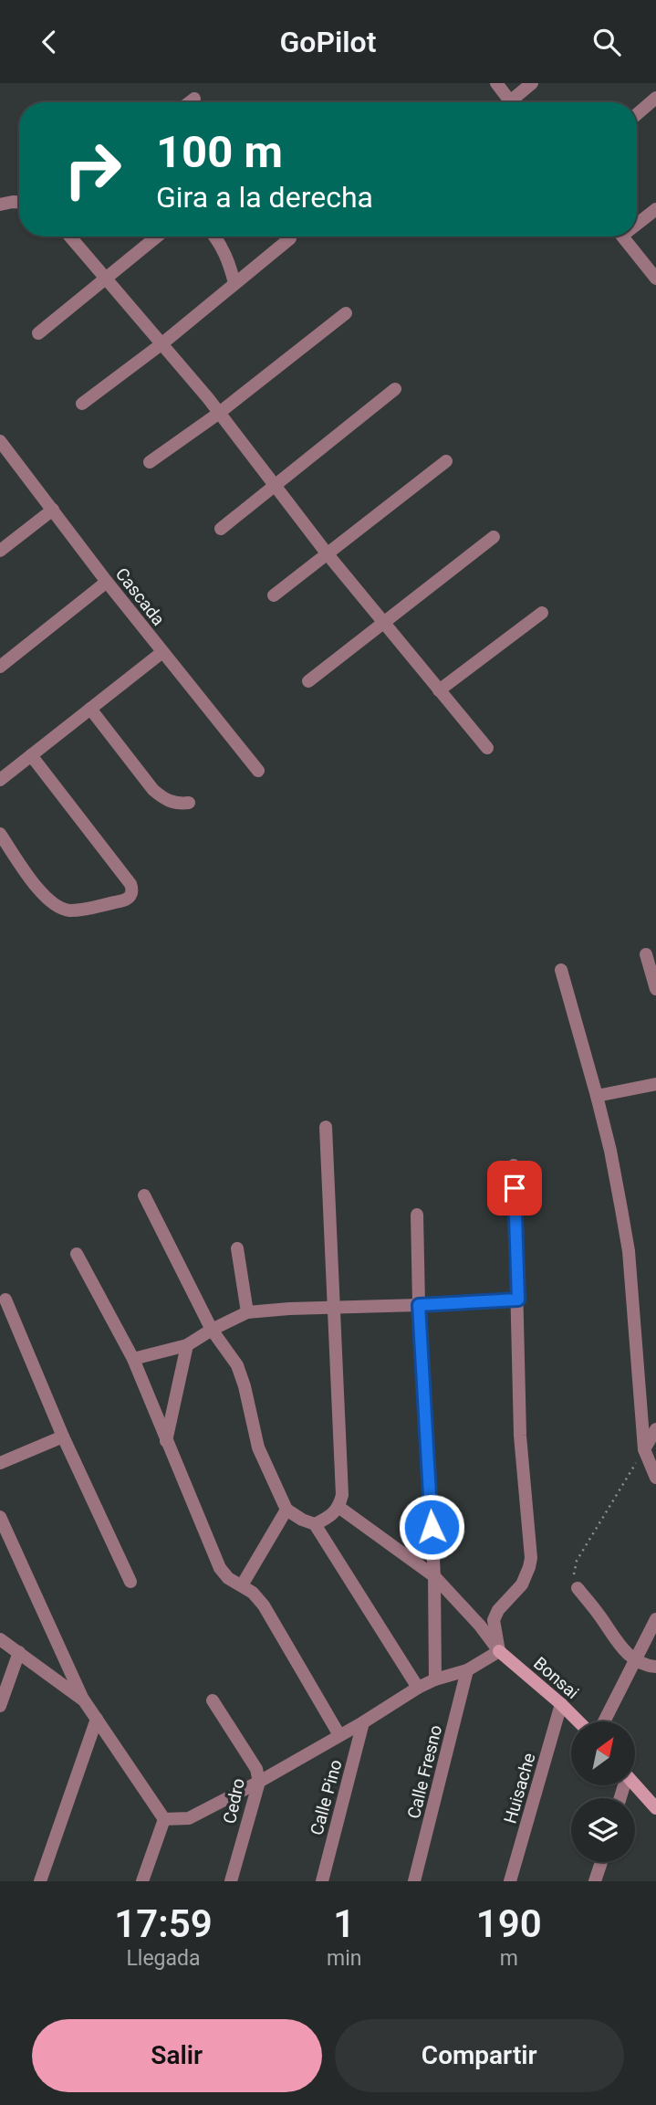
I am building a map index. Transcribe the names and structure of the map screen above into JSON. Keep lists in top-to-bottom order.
{
  "streets": {
    "street": [
      "Cascada",
      "Bonsai",
      "Calle Fresno",
      "Huisache",
      "Calle Pino",
      "Cedro"
    ]
  },
  "crossings": [
    ["Bonsai", "Huisache"]
  ],
  "north": "top right",
  "page": {
    "header": "GoPilot",
    "turn": ["100 m", "Gira a la derecha"],
    "eta": [
      "17:59",
      "Llegada",
      "1",
      "min",
      "190",
      "m"
    ],
    "buttons": ["Salir", "Compartir"]
  }
}
